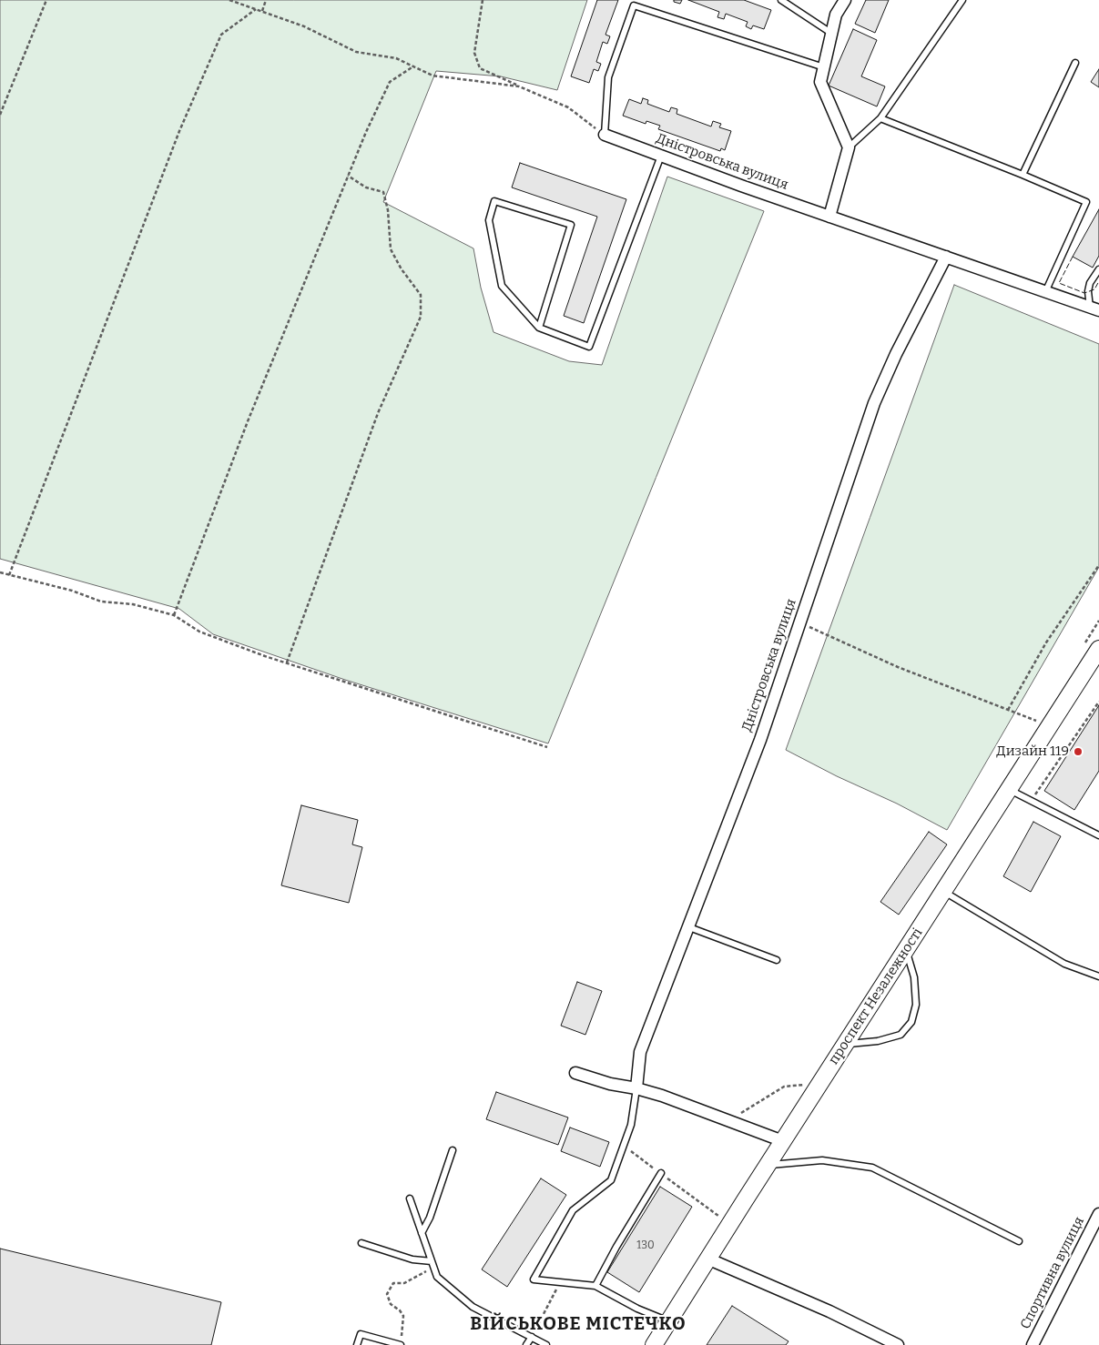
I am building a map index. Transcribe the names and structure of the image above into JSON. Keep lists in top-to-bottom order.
{
  "streets": {
    "main road": ["проспект Незалежності"],
    "street": ["Дністровська вулиця", "Спортивна вулиця"]
  },
  "districts": ["ВІЙСЬКОВЕ МІСТЕЧКО"],
  "places": ["Дизайн 119"],
  "house_numbers": ["130"]
}
